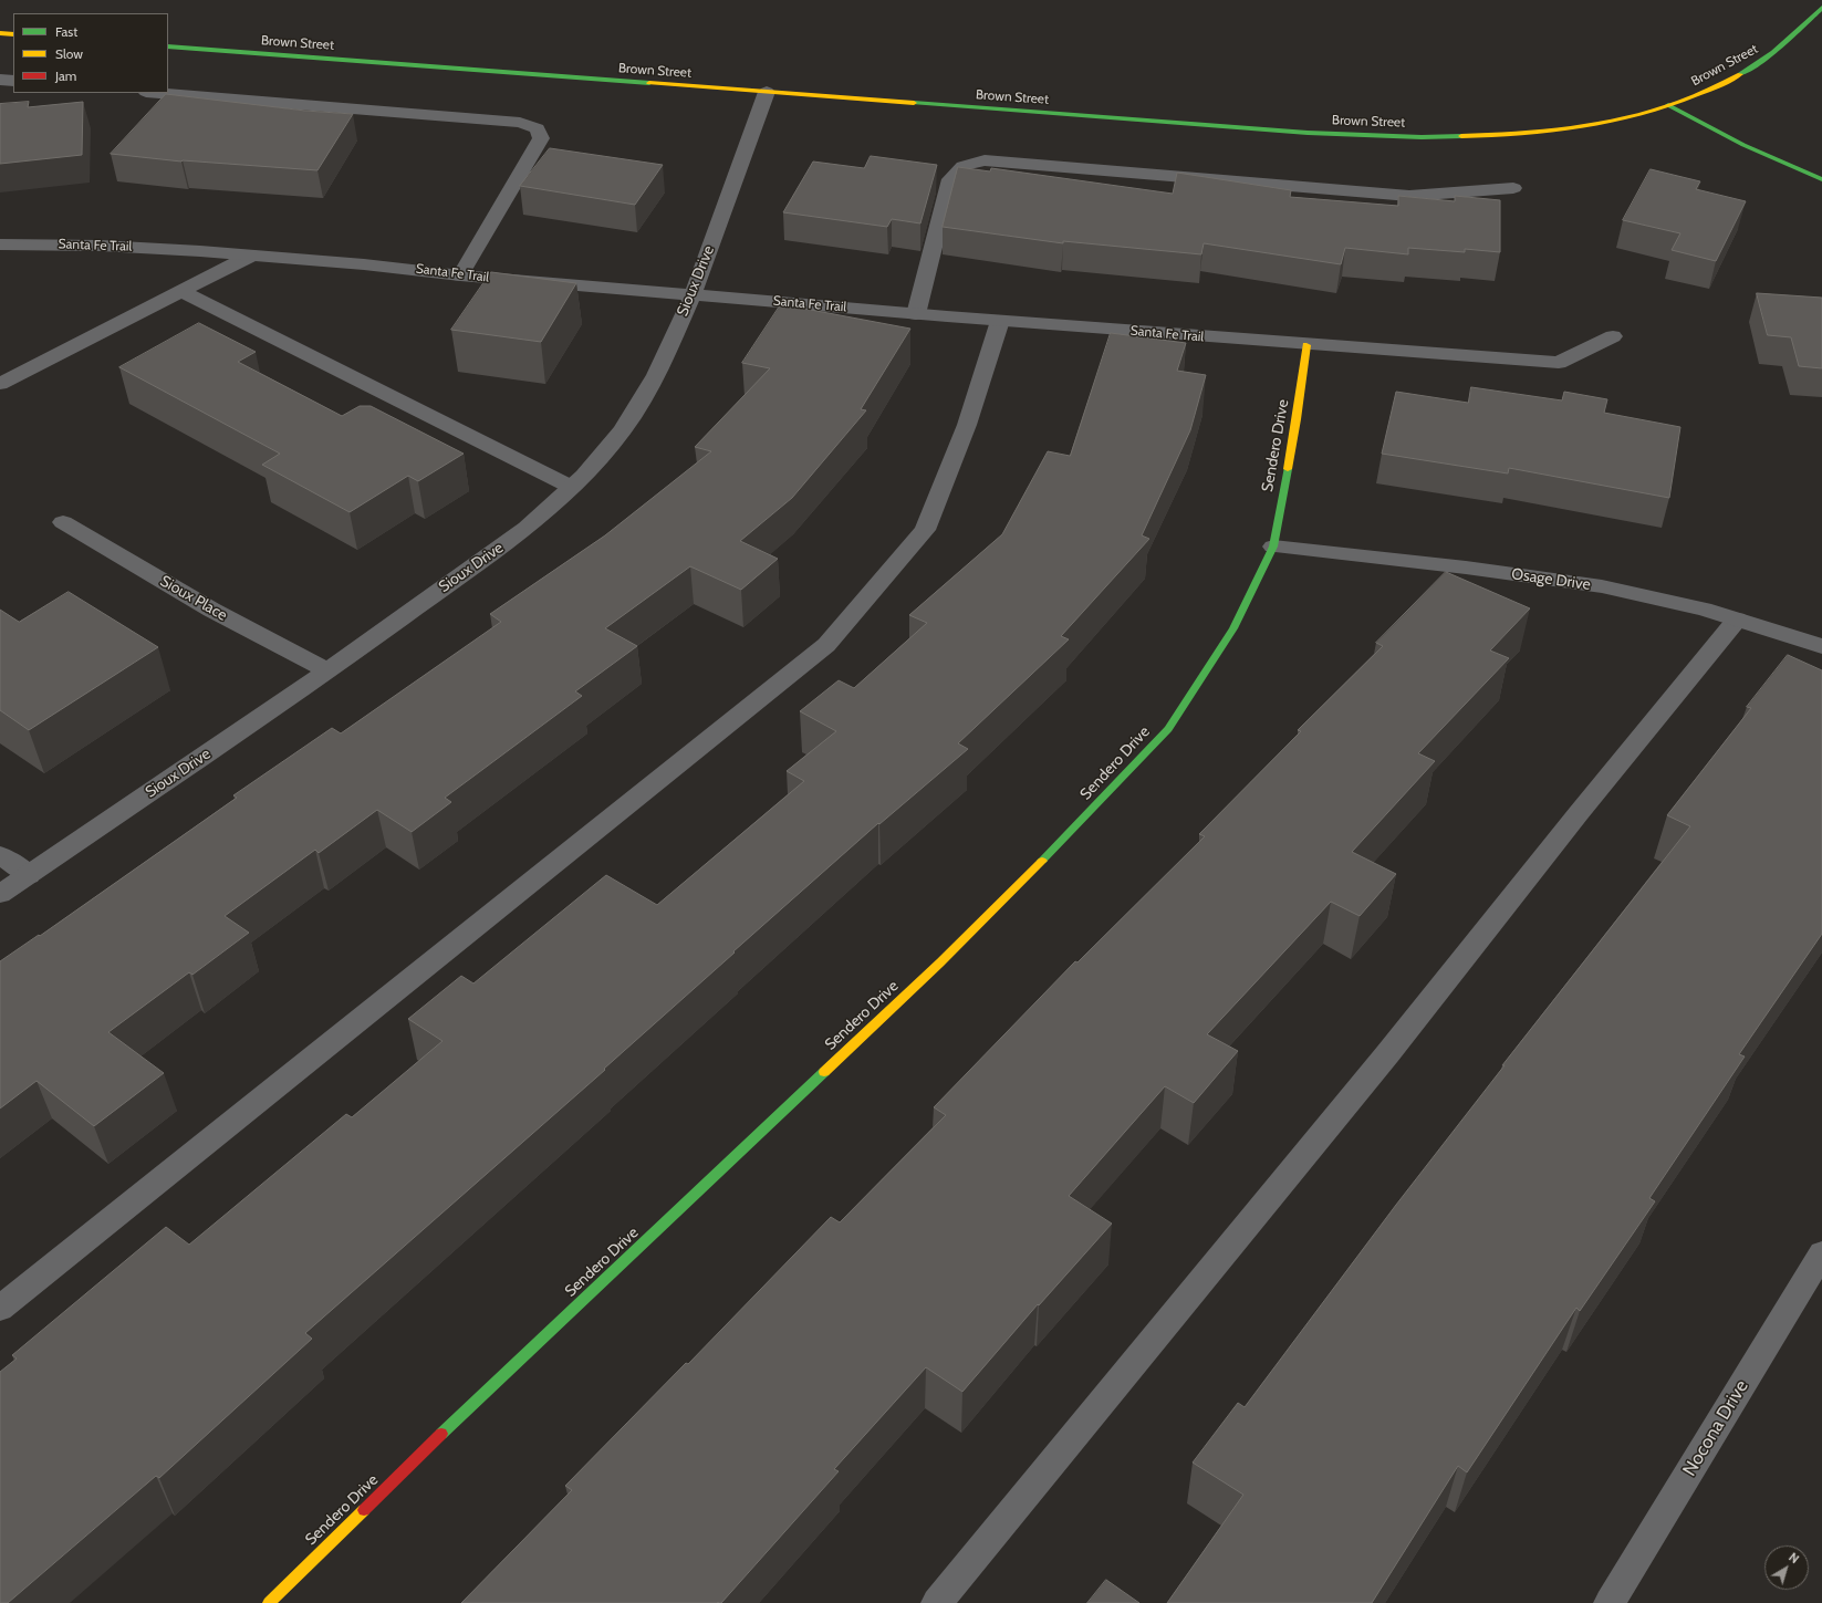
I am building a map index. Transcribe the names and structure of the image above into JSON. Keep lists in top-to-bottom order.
{
  "streets": {
    "main road": ["Brown Street", "Sendero Drive"],
    "street": [
      "Santa Fe Trail",
      "Sioux Drive",
      "Osage Drive",
      "Sioux Place",
      "Nocona Drive"
    ]
  },
  "crossings": [
    ["Brown Street", "Sioux Drive"],
    ["Santa Fe Trail", "Sioux Drive"],
    ["Santa Fe Trail", "Sendero Drive"],
    ["Sioux Drive", "Sioux Place"],
    ["Sendero Drive", "Osage Drive"]
  ],
  "legend": ["Fast", "Slow", "Jam"],
  "north": "top right"
}
